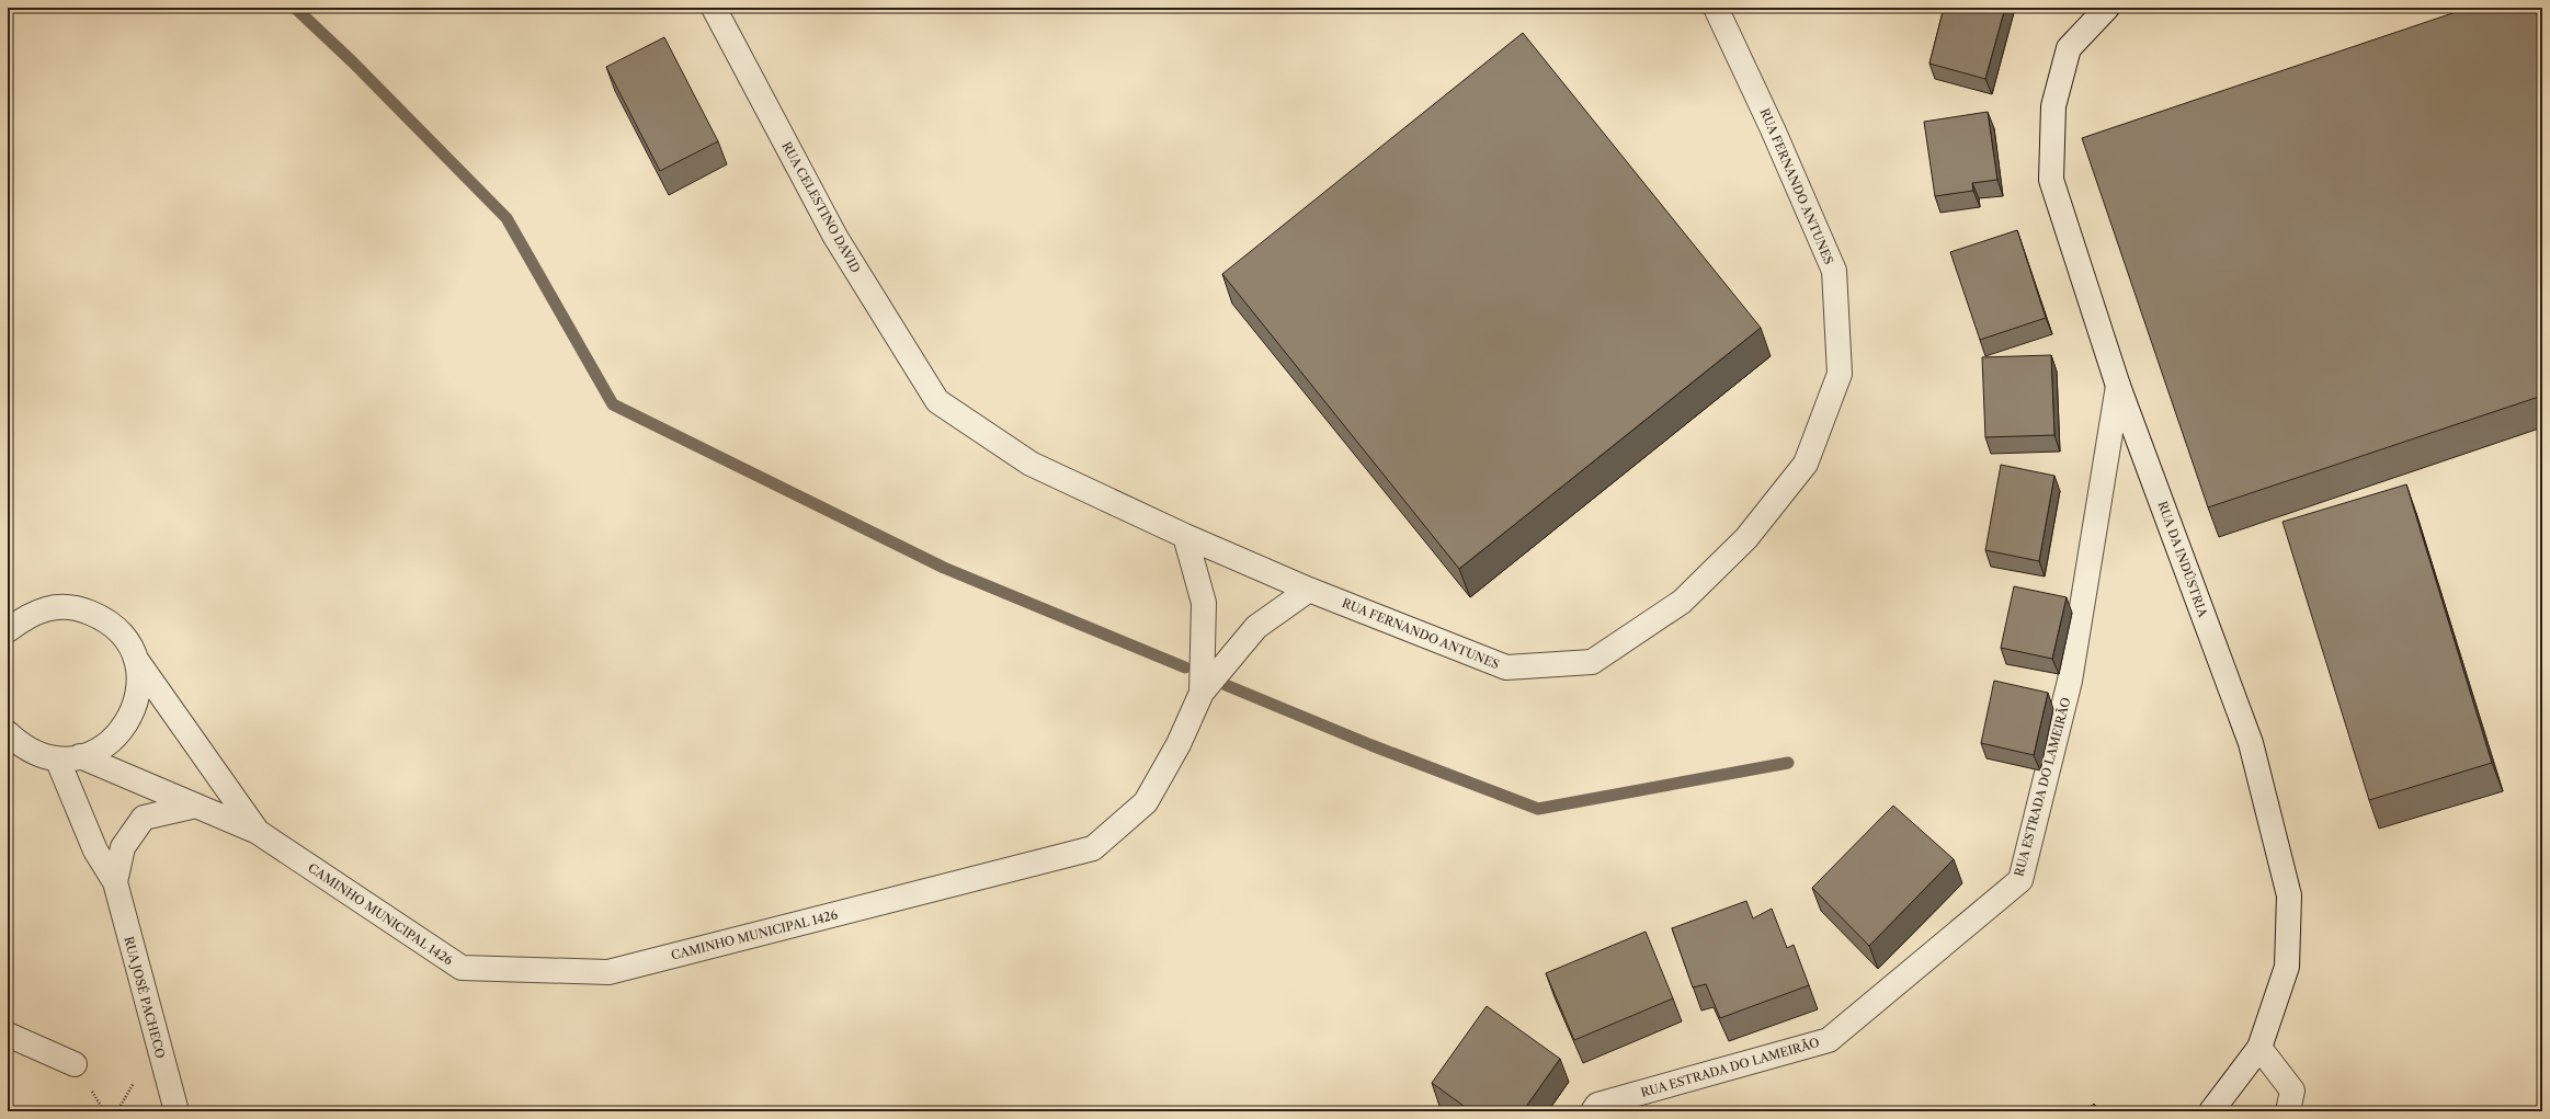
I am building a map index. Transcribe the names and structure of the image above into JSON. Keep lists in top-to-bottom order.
{
  "streets": {
    "street": [
      "RUA FERNANDO ANTUNES",
      "RUA CELESTINO DAVID",
      "RUA DA INDÚSTRIA",
      "RUA ESTRADA DO LAMEIRÃO",
      "CAMINHO MUNICIPAL 1426",
      "RUA JOSÉ PACHECO"
    ]
  },
  "crossings": [
    ["RUA FERNANDO ANTUNES", "RUA CELESTINO DAVID"],
    ["RUA FERNANDO ANTUNES", "CAMINHO MUNICIPAL 1426"],
    ["RUA DA INDÚSTRIA", "RUA ESTRADA DO LAMEIRÃO"],
    ["CAMINHO MUNICIPAL 1426", "RUA JOSÉ PACHECO"]
  ]
}
